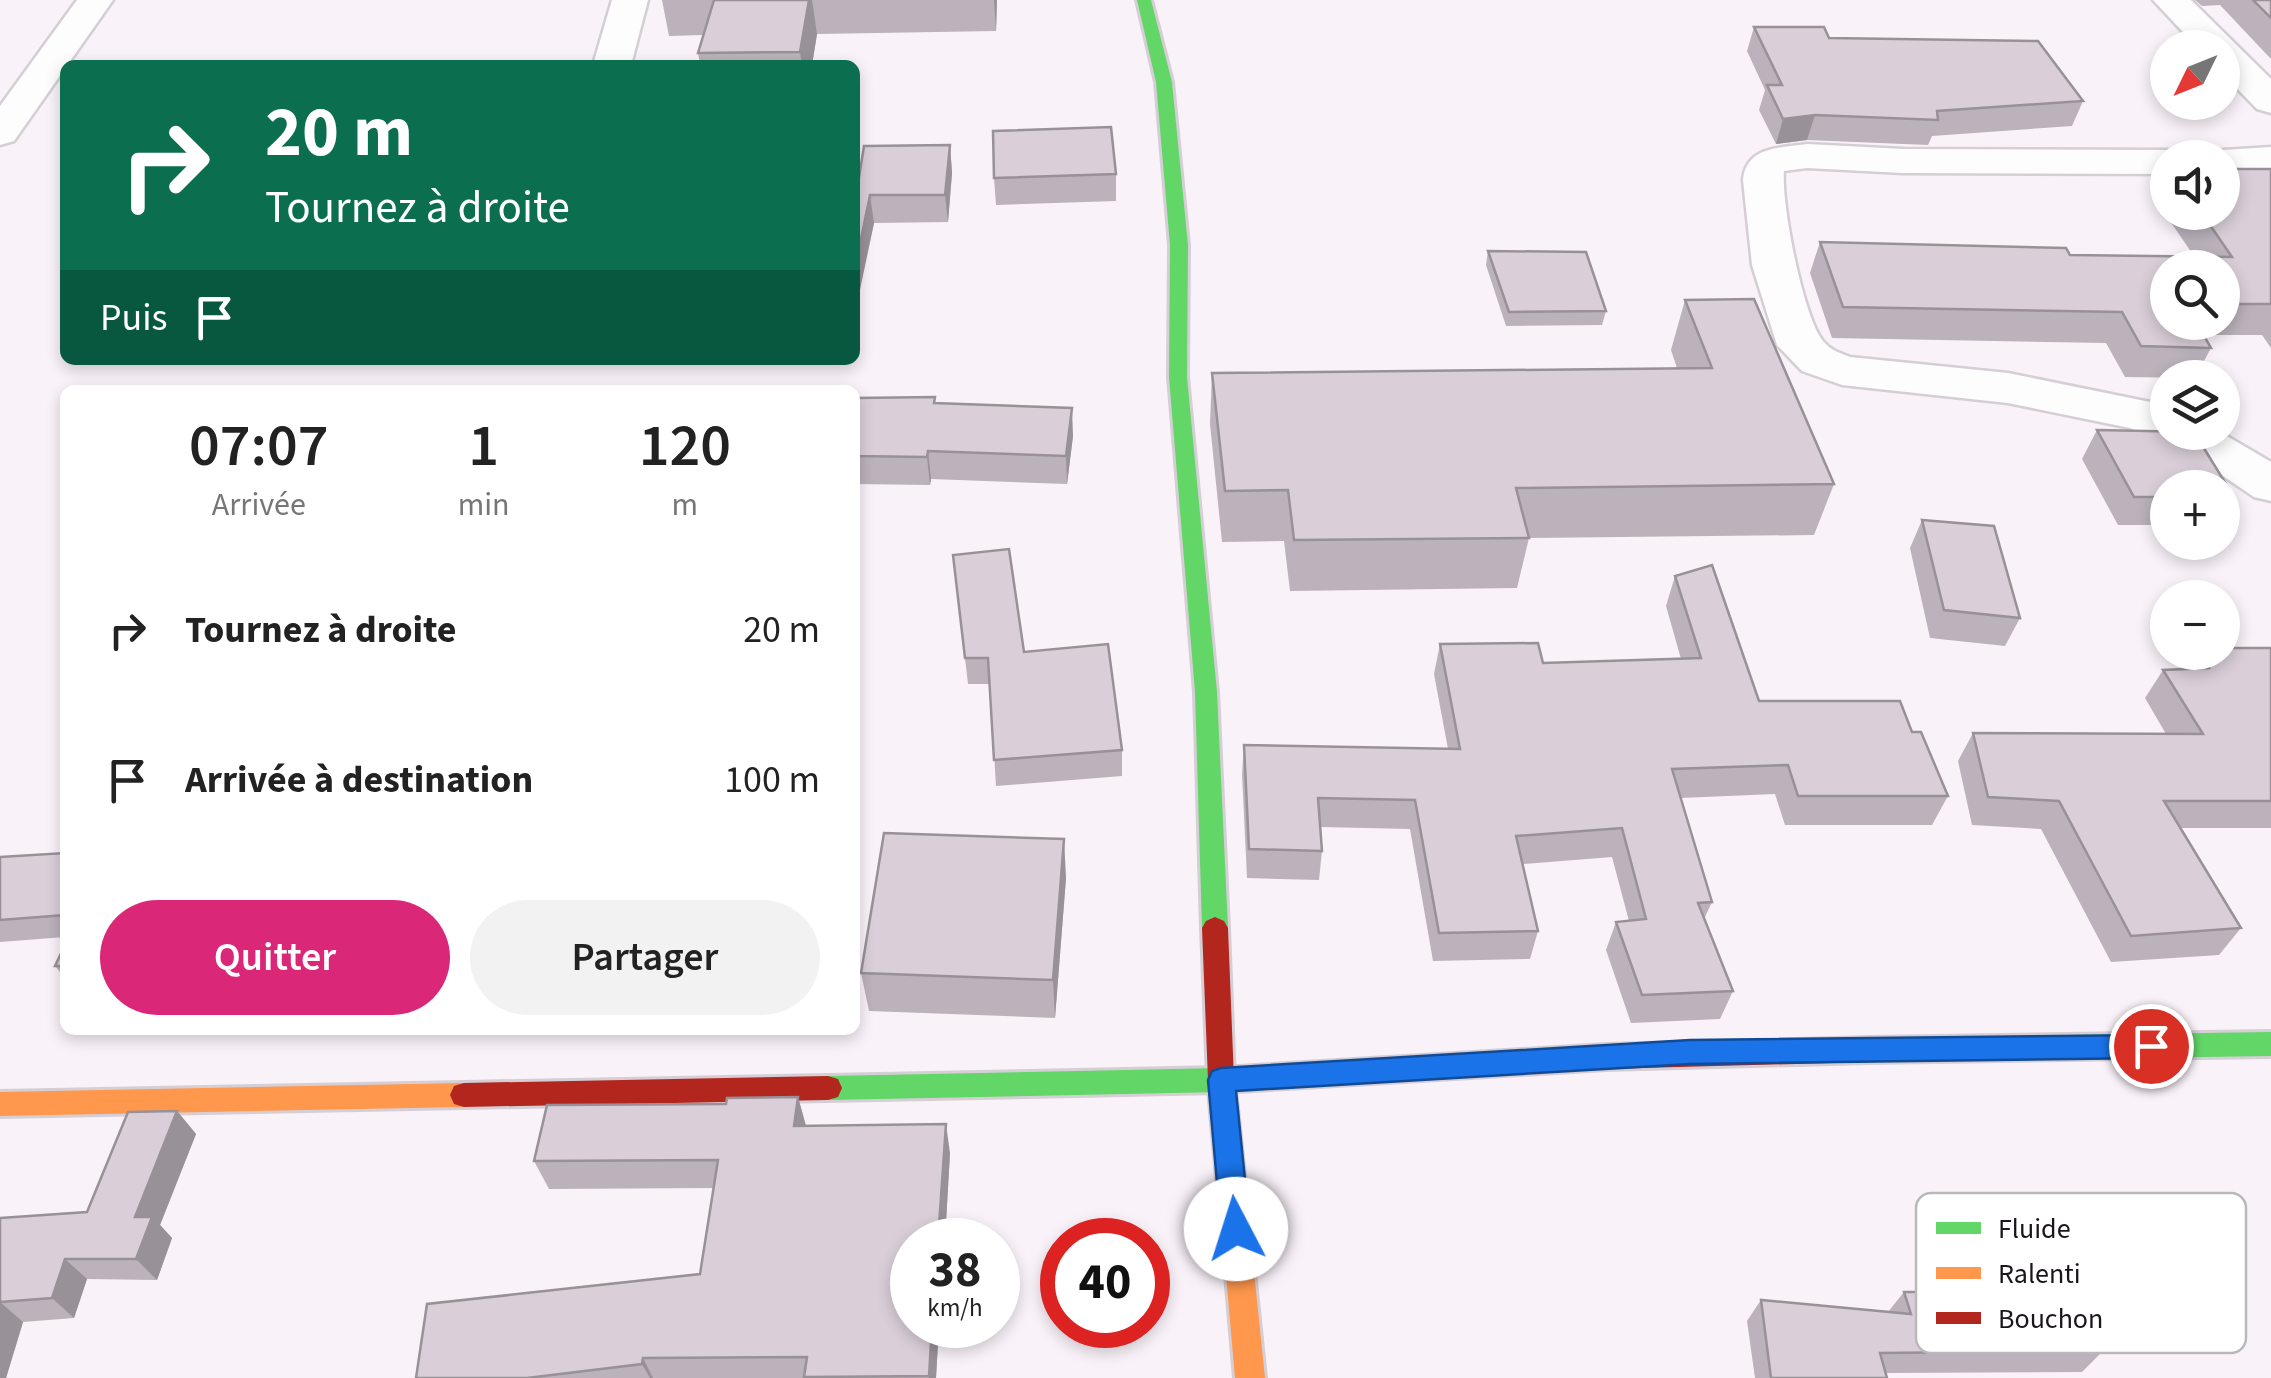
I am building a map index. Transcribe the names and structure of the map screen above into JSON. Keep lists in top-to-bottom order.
{
  "legend": ["Fluide", "Ralenti", "Bouchon"],
  "north": "bottom left",
  "page": {
    "map_buttons": ["+", "−"],
    "turn": ["20 m", "Tournez à droite"],
    "then": "Puis",
    "eta": [
      "07:07",
      "Arrivée",
      "1",
      "min",
      "120",
      "m"
    ],
    "list": [
      {
        "name": "Tournez à droite",
        "value": "20 m"
      },
      {
        "name": "Arrivée à destination",
        "value": "100 m"
      }
    ],
    "buttons": ["Quitter", "Partager"],
    "speed": "38 km/h",
    "limit": "40"
  }
}
